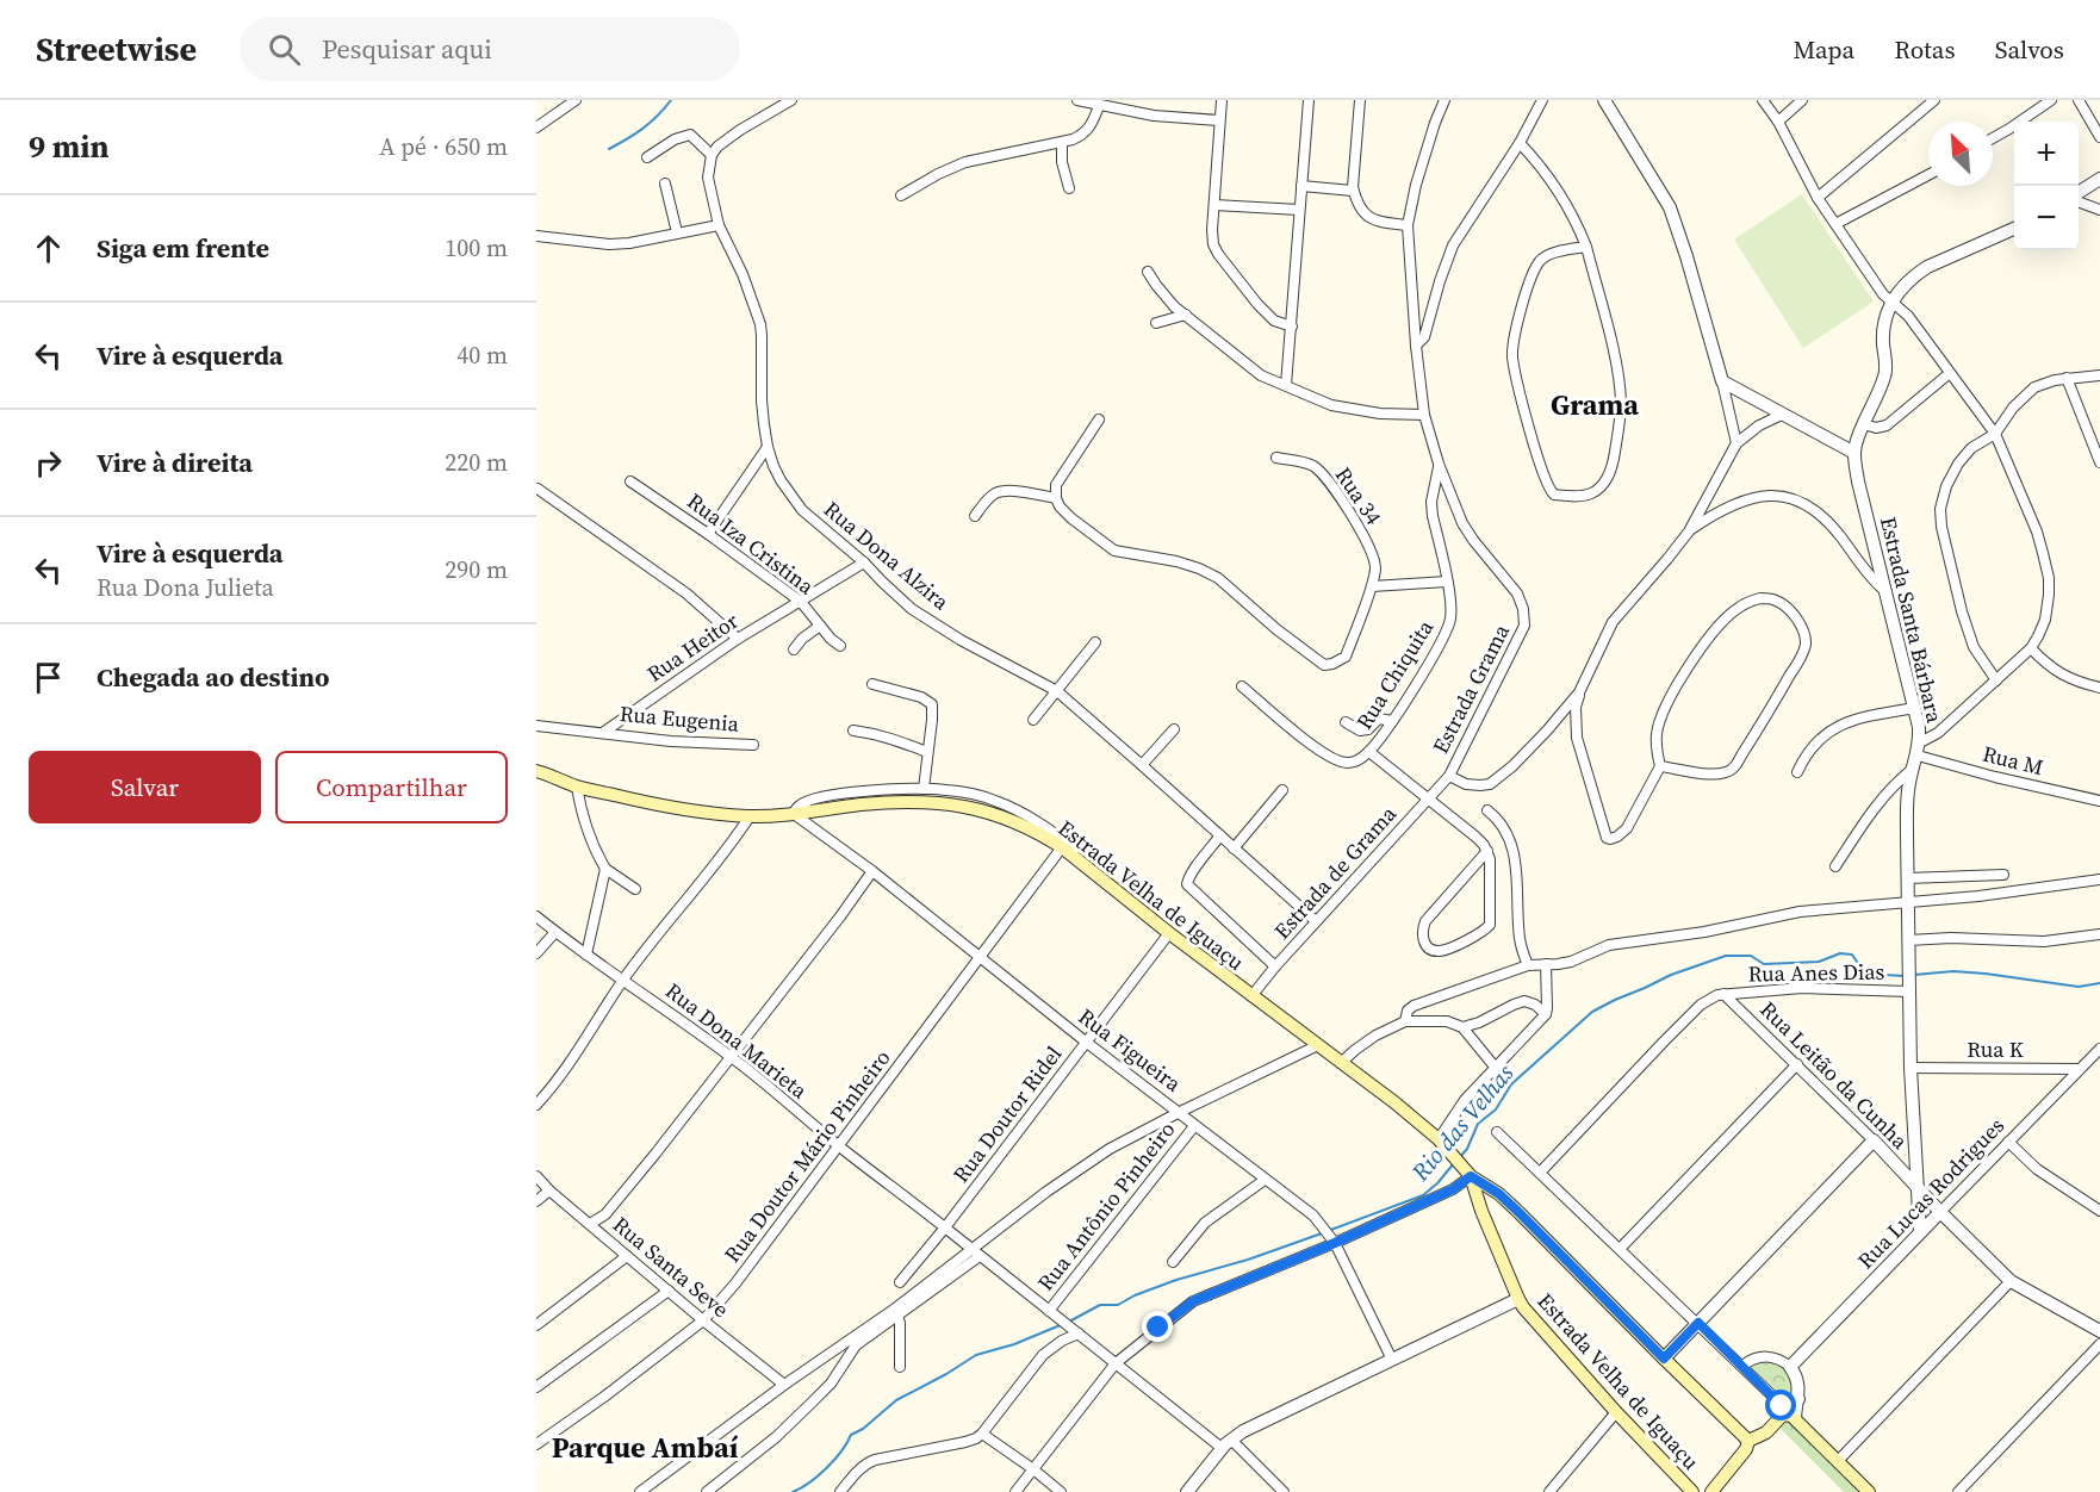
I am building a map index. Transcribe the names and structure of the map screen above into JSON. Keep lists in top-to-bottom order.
{
  "streets": {
    "main road": ["Estrada Velha de Iguaçu"],
    "street": [
      "Rua 34",
      "Rua Iza Cristina",
      "Rua Dona Alzira",
      "Estrada Santa Bárbara",
      "Rua Heitor",
      "Rua Chiquita",
      "Estrada Grama",
      "Rua Eugenia",
      "Rua M",
      "Estrada de Grama",
      "Rua Anes Dias",
      "Rua Dona Marieta",
      "Rua K",
      "Rua Figueira",
      "Rua Leitão da Cunha",
      "Rua Doutor Ridel",
      "Rua Doutor Mário Pinheiro",
      "Rua Lucas Rodrigues",
      "Rua Antônio Pinheiro",
      "Rua Santa Seve"
    ]
  },
  "crossings": [
    ["Rua Iza Cristina", "Rua Heitor"],
    ["Rua Dona Alzira", "Rua Heitor"],
    ["Rua Dona Alzira", "Estrada de Grama"],
    ["Estrada Santa Bárbara", "Rua M"],
    ["Estrada Santa Bárbara", "Rua Anes Dias"],
    ["Estrada Santa Bárbara", "Rua K"],
    ["Estrada Santa Bárbara", "Rua Leitão da Cunha"],
    ["Estrada Santa Bárbara", "Rua Lucas Rodrigues"],
    ["Rua Heitor", "Rua Eugenia"],
    ["Rua Chiquita", "Estrada Grama"],
    ["Estrada Grama", "Estrada de Grama"],
    ["Estrada de Grama", "Estrada Velha de Iguaçu"],
    ["Estrada Velha de Iguaçu", "Rua Figueira"],
    ["Estrada Velha de Iguaçu", "Rua Doutor Ridel"],
    ["Estrada Velha de Iguaçu", "Rua Doutor Mário Pinheiro"],
    ["Rua Anes Dias", "Rua Leitão da Cunha"],
    ["Rua Dona Marieta", "Rua Doutor Ridel"],
    ["Rua Dona Marieta", "Rua Doutor Mário Pinheiro"],
    ["Rua Dona Marieta", "Rua Antônio Pinheiro"],
    ["Rua K", "Rua Lucas Rodrigues"],
    ["Rua Figueira", "Rua Doutor Ridel"],
    ["Rua Figueira", "Rua Doutor Mário Pinheiro"],
    ["Rua Figueira", "Rua Antônio Pinheiro"],
    ["Rua Leitão da Cunha", "Rua Lucas Rodrigues"],
    ["Rua Doutor Mário Pinheiro", "Rua Santa Seve"]
  ],
  "districts": ["Grama", "Parque Ambaí"],
  "water": ["Rio das Velhas"],
  "north": "top left",
  "page": {
    "header": "Streetwise",
    "search": "Pesquisar aqui",
    "nav": ["Mapa", "Rotas", "Salvos"],
    "heading": ["9 min", "A pé · 650 m"],
    "map_buttons": ["+", "−"],
    "list": [
      ["Siga em frente", "100 m"],
      ["Vire à esquerda", "40 m"],
      ["Vire à direita", "220 m"],
      ["Vire à esquerda", "Rua Dona Julieta", "290 m"],
      "Chegada ao destino"
    ],
    "buttons": ["Salvar", "Compartilhar"]
  }
}
